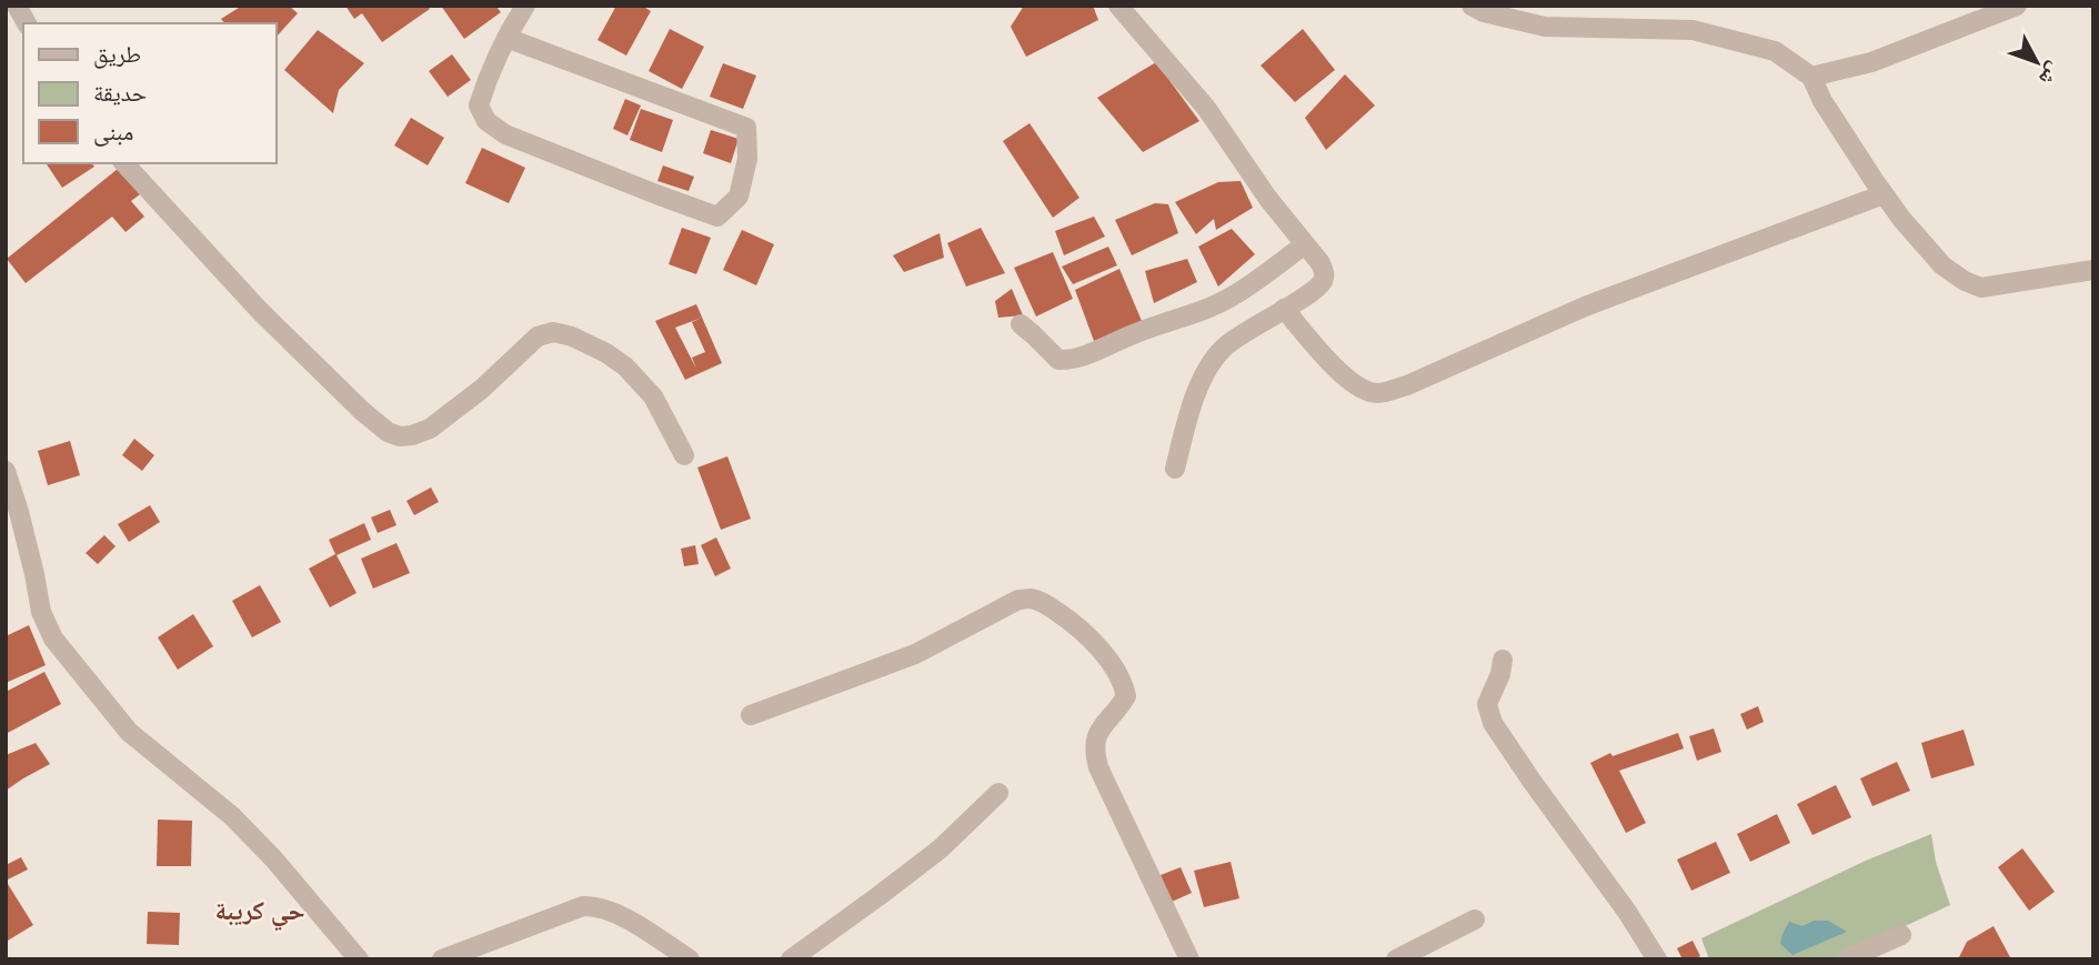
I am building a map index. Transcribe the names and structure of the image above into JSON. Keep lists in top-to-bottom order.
{
  "districts": ["حي كريبة"],
  "legend": ["طريق", "حديقة", "مبنى"],
  "north": "bottom right"
}
